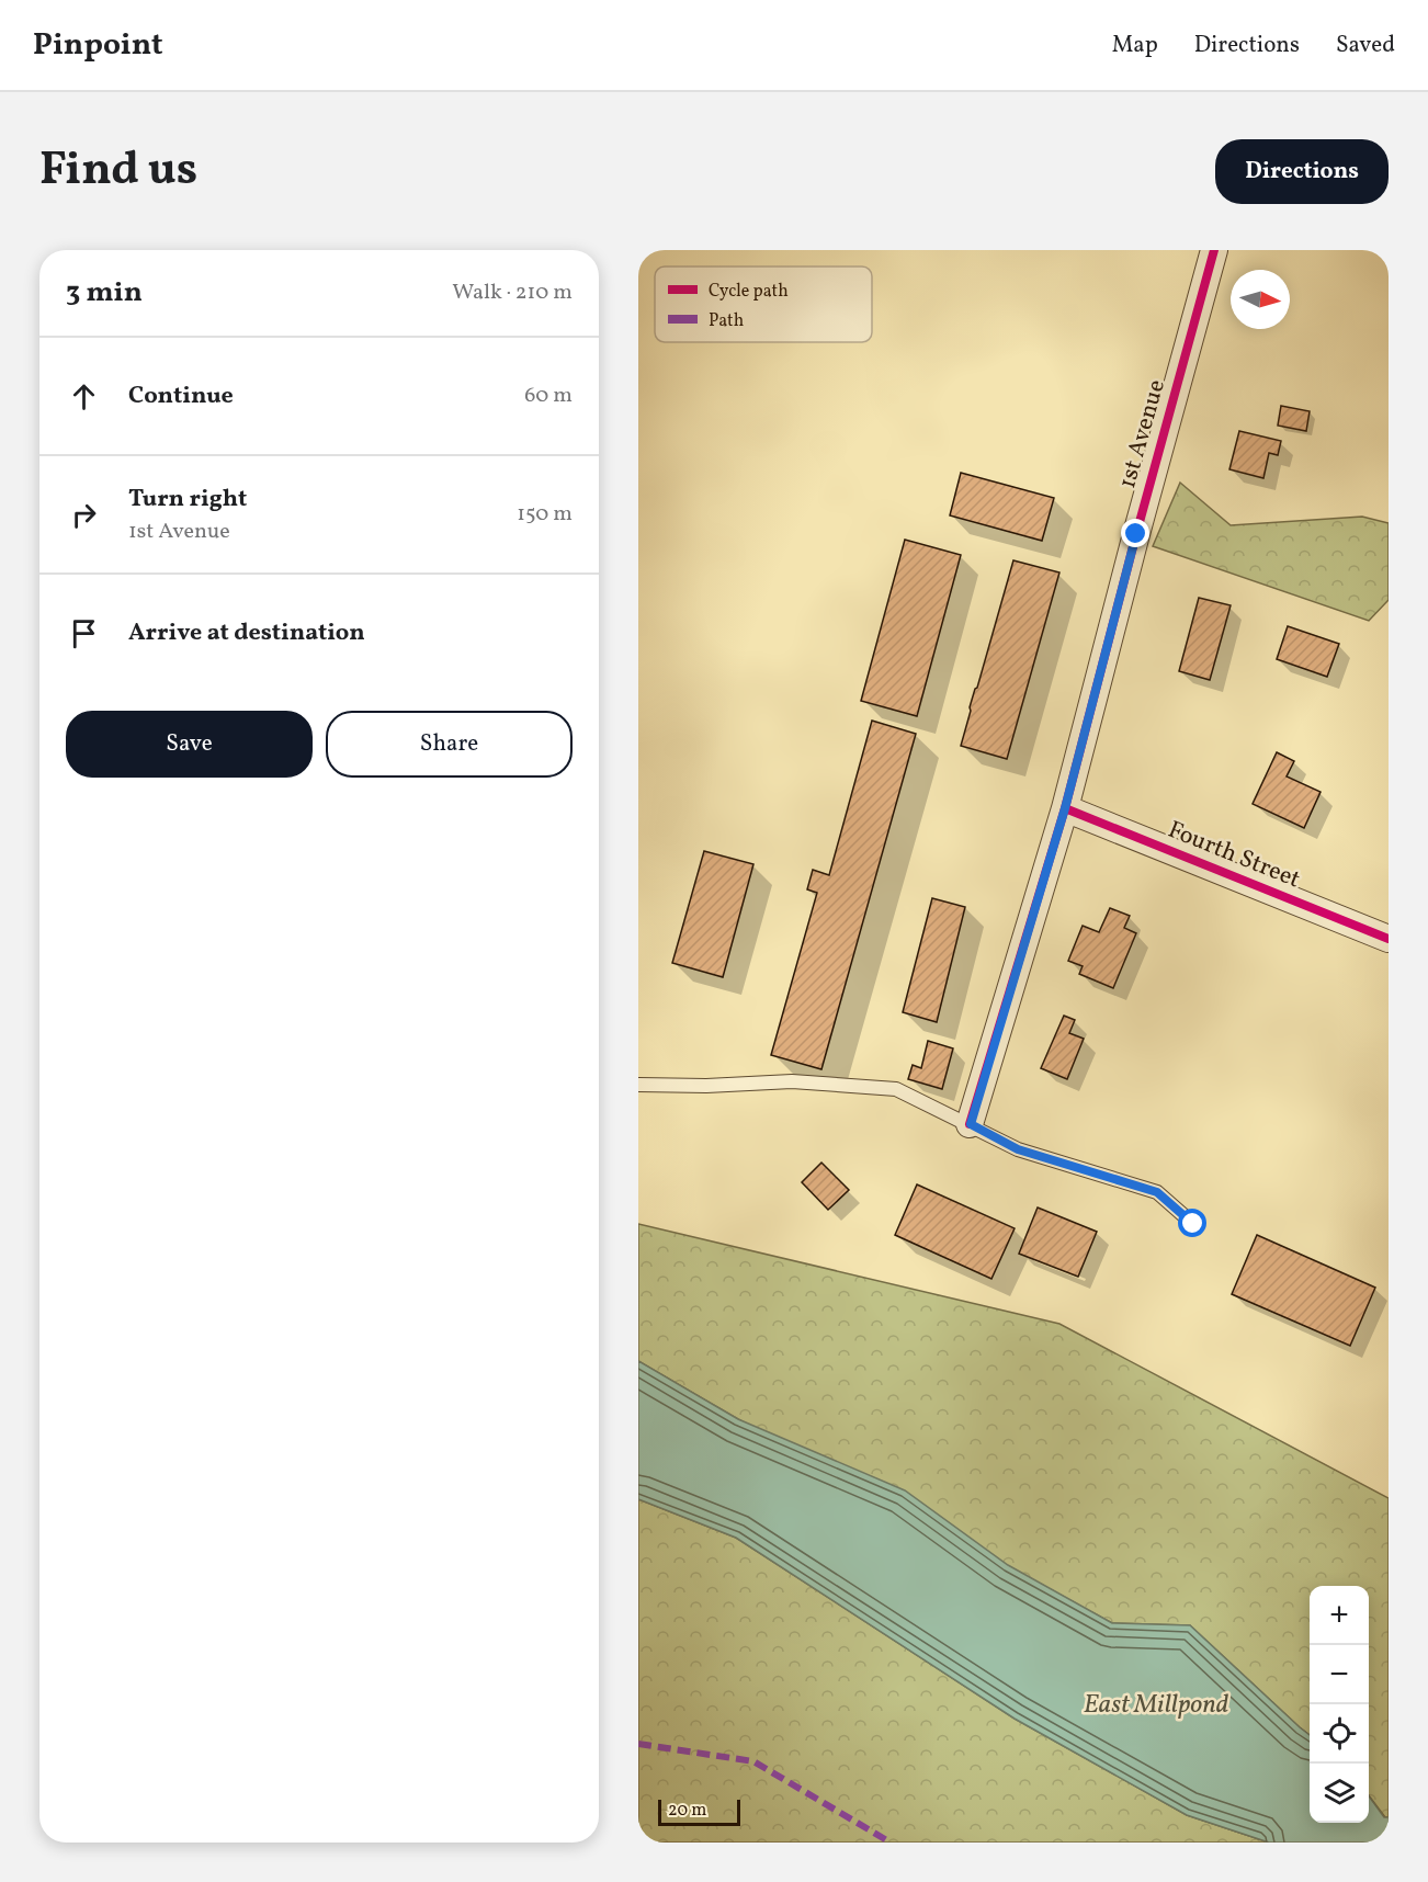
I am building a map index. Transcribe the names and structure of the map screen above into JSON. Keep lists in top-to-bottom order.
{
  "streets": {
    "street": ["1st Avenue", "Fourth Street"]
  },
  "crossings": [
    ["1st Avenue", "Fourth Street"]
  ],
  "water": ["East Millpond"],
  "legend": ["Cycle path", "Path"],
  "scale_bar": "20 m",
  "north": "right",
  "page": {
    "header": "Pinpoint",
    "nav": ["Map", "Directions", "Saved"],
    "title": "Find us",
    "buttons": [
      "Directions",
      ["Save", "Share"]
    ],
    "heading": ["3 min", "Walk · 210 m"],
    "list": [
      ["Continue", "60 m"],
      ["Turn right", "1st Avenue", "150 m"],
      "Arrive at destination"
    ],
    "map_buttons": ["+", "−"],
    "scale": "20 m"
  }
}
